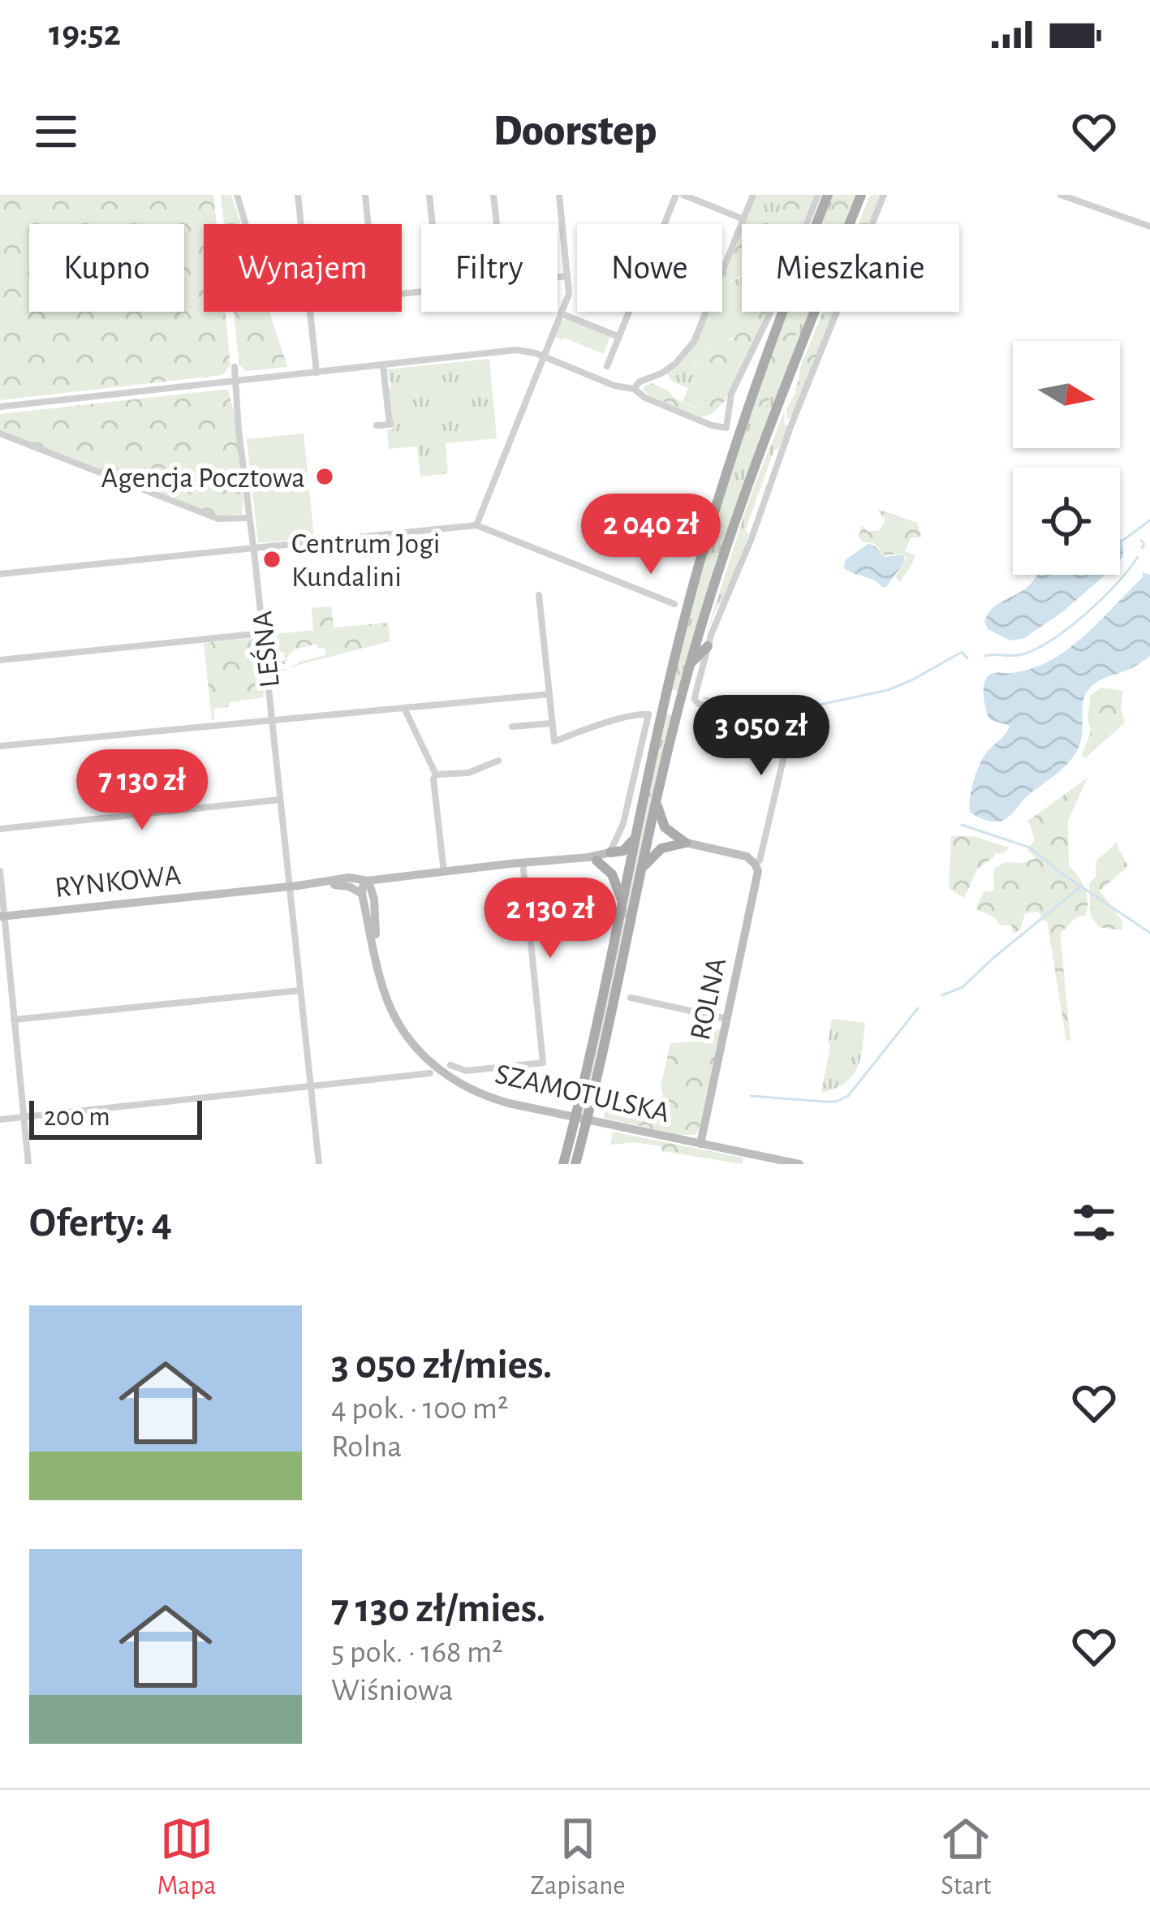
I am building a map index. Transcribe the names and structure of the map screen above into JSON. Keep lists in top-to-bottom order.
{
  "streets": {
    "street": [
      "LEŚNA",
      "RYNKOWA",
      "ROLNA",
      "SZAMOTULSKA"
    ]
  },
  "crossings": [
    ["LEŚNA", "RYNKOWA"],
    ["RYNKOWA", "SZAMOTULSKA"],
    ["ROLNA", "SZAMOTULSKA"]
  ],
  "places": ["Agencja Pocztowa", "Centrum Jogi Kundalini"],
  "scale_bar": "200 m",
  "north": "right",
  "page": {
    "status": "19:52",
    "header": "Doorstep",
    "chip": [
      "Kupno",
      "Wynajem",
      "Filtry",
      "Nowe",
      "Mieszkanie"
    ],
    "price": [
      "2 040 zł",
      "3 050 zł",
      "7 130 zł",
      "2 130 zł"
    ],
    "scale": "200 m",
    "heading": "Oferty: 4",
    "list": [
      {
        "name": "3 050 zł/mies.",
        "note": "4 pok. · 100 m² · Rolna"
      },
      {
        "name": "7 130 zł/mies.",
        "note": "5 pok. · 168 m² · Wiśniowa"
      }
    ],
    "tabs": ["Mapa", "Zapisane", "Start"]
  }
}
